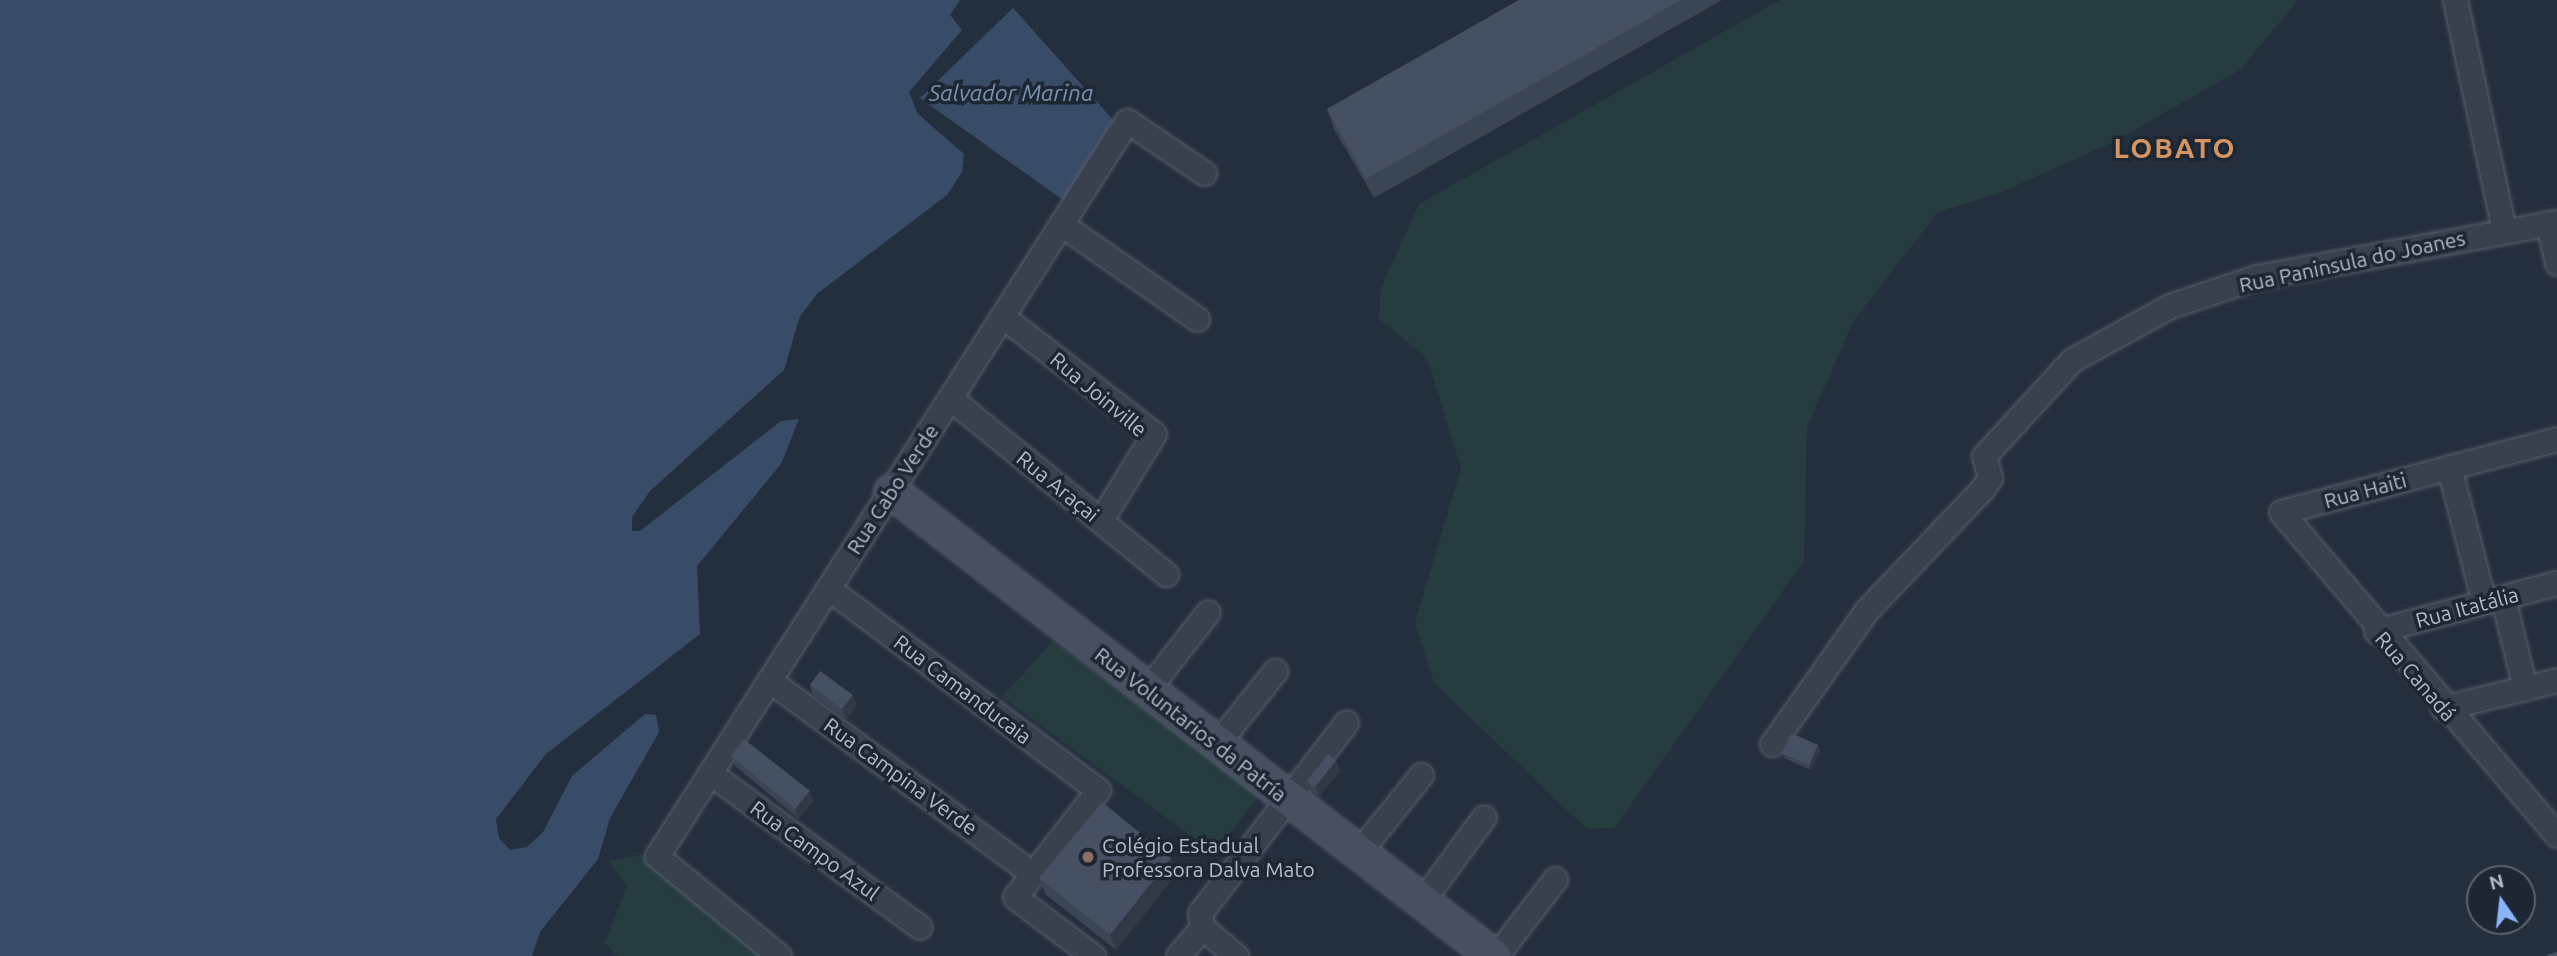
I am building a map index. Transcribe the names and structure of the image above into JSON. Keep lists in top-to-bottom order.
{
  "streets": {
    "street": [
      "Rua Paninsula do Joanes",
      "Rua Joinville",
      "Rua Araçai",
      "Rua Cabo Verde",
      "Rua Haiti",
      "Rua Itatália",
      "Rua Canadá",
      "Rua Camanducaia",
      "Rua Voluntarios da Patría",
      "Rua Campina Verde",
      "Rua Campo Azul"
    ]
  },
  "crossings": [
    ["Rua Joinville", "Rua Araçai"],
    ["Rua Joinville", "Rua Cabo Verde"],
    ["Rua Araçai", "Rua Cabo Verde"],
    ["Rua Cabo Verde", "Rua Camanducaia"],
    ["Rua Cabo Verde", "Rua Voluntarios da Patría"],
    ["Rua Cabo Verde", "Rua Campina Verde"],
    ["Rua Cabo Verde", "Rua Campo Azul"],
    ["Rua Haiti", "Rua Canadá"],
    ["Rua Itatália", "Rua Canadá"],
    ["Rua Camanducaia", "Rua Campina Verde"]
  ],
  "districts": ["LOBATO"],
  "water": ["Salvador Marina"],
  "places": ["Colégio Estadual Professora Dalva Mato"],
  "north": "top"
}
